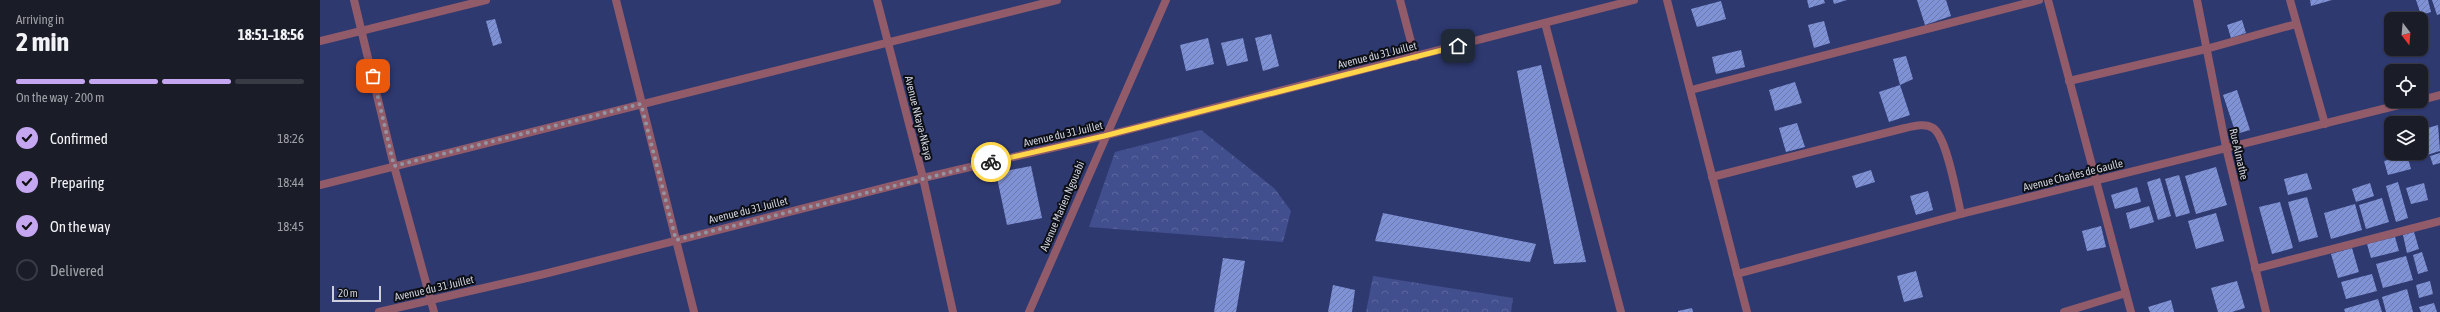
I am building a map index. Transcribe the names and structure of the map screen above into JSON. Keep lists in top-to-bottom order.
{
  "streets": {
    "street": [
      "Avenue du 31 Juillet",
      "Avenue Nkaya-Nkaya",
      "Rue Almathe",
      "Avenue Charles de Gaulle",
      "Avenue Marien Ngouabi"
    ]
  },
  "crossings": [
    ["Avenue du 31 Juillet", "Avenue Nkaya-Nkaya"],
    ["Avenue du 31 Juillet", "Avenue Marien Ngouabi"],
    ["Rue Almathe", "Avenue Charles de Gaulle"]
  ],
  "scale_bar": "20 m",
  "north": "bottom",
  "page": {
    "heading": ["2 min", "Arriving in", "18:51–18:56"],
    "bar": "On the way · 200 m",
    "list": [
      ["Confirmed", "18:26"],
      ["Preparing", "18:44"],
      ["On the way", "18:45"],
      "Delivered"
    ],
    "scale": "20 m"
  }
}
